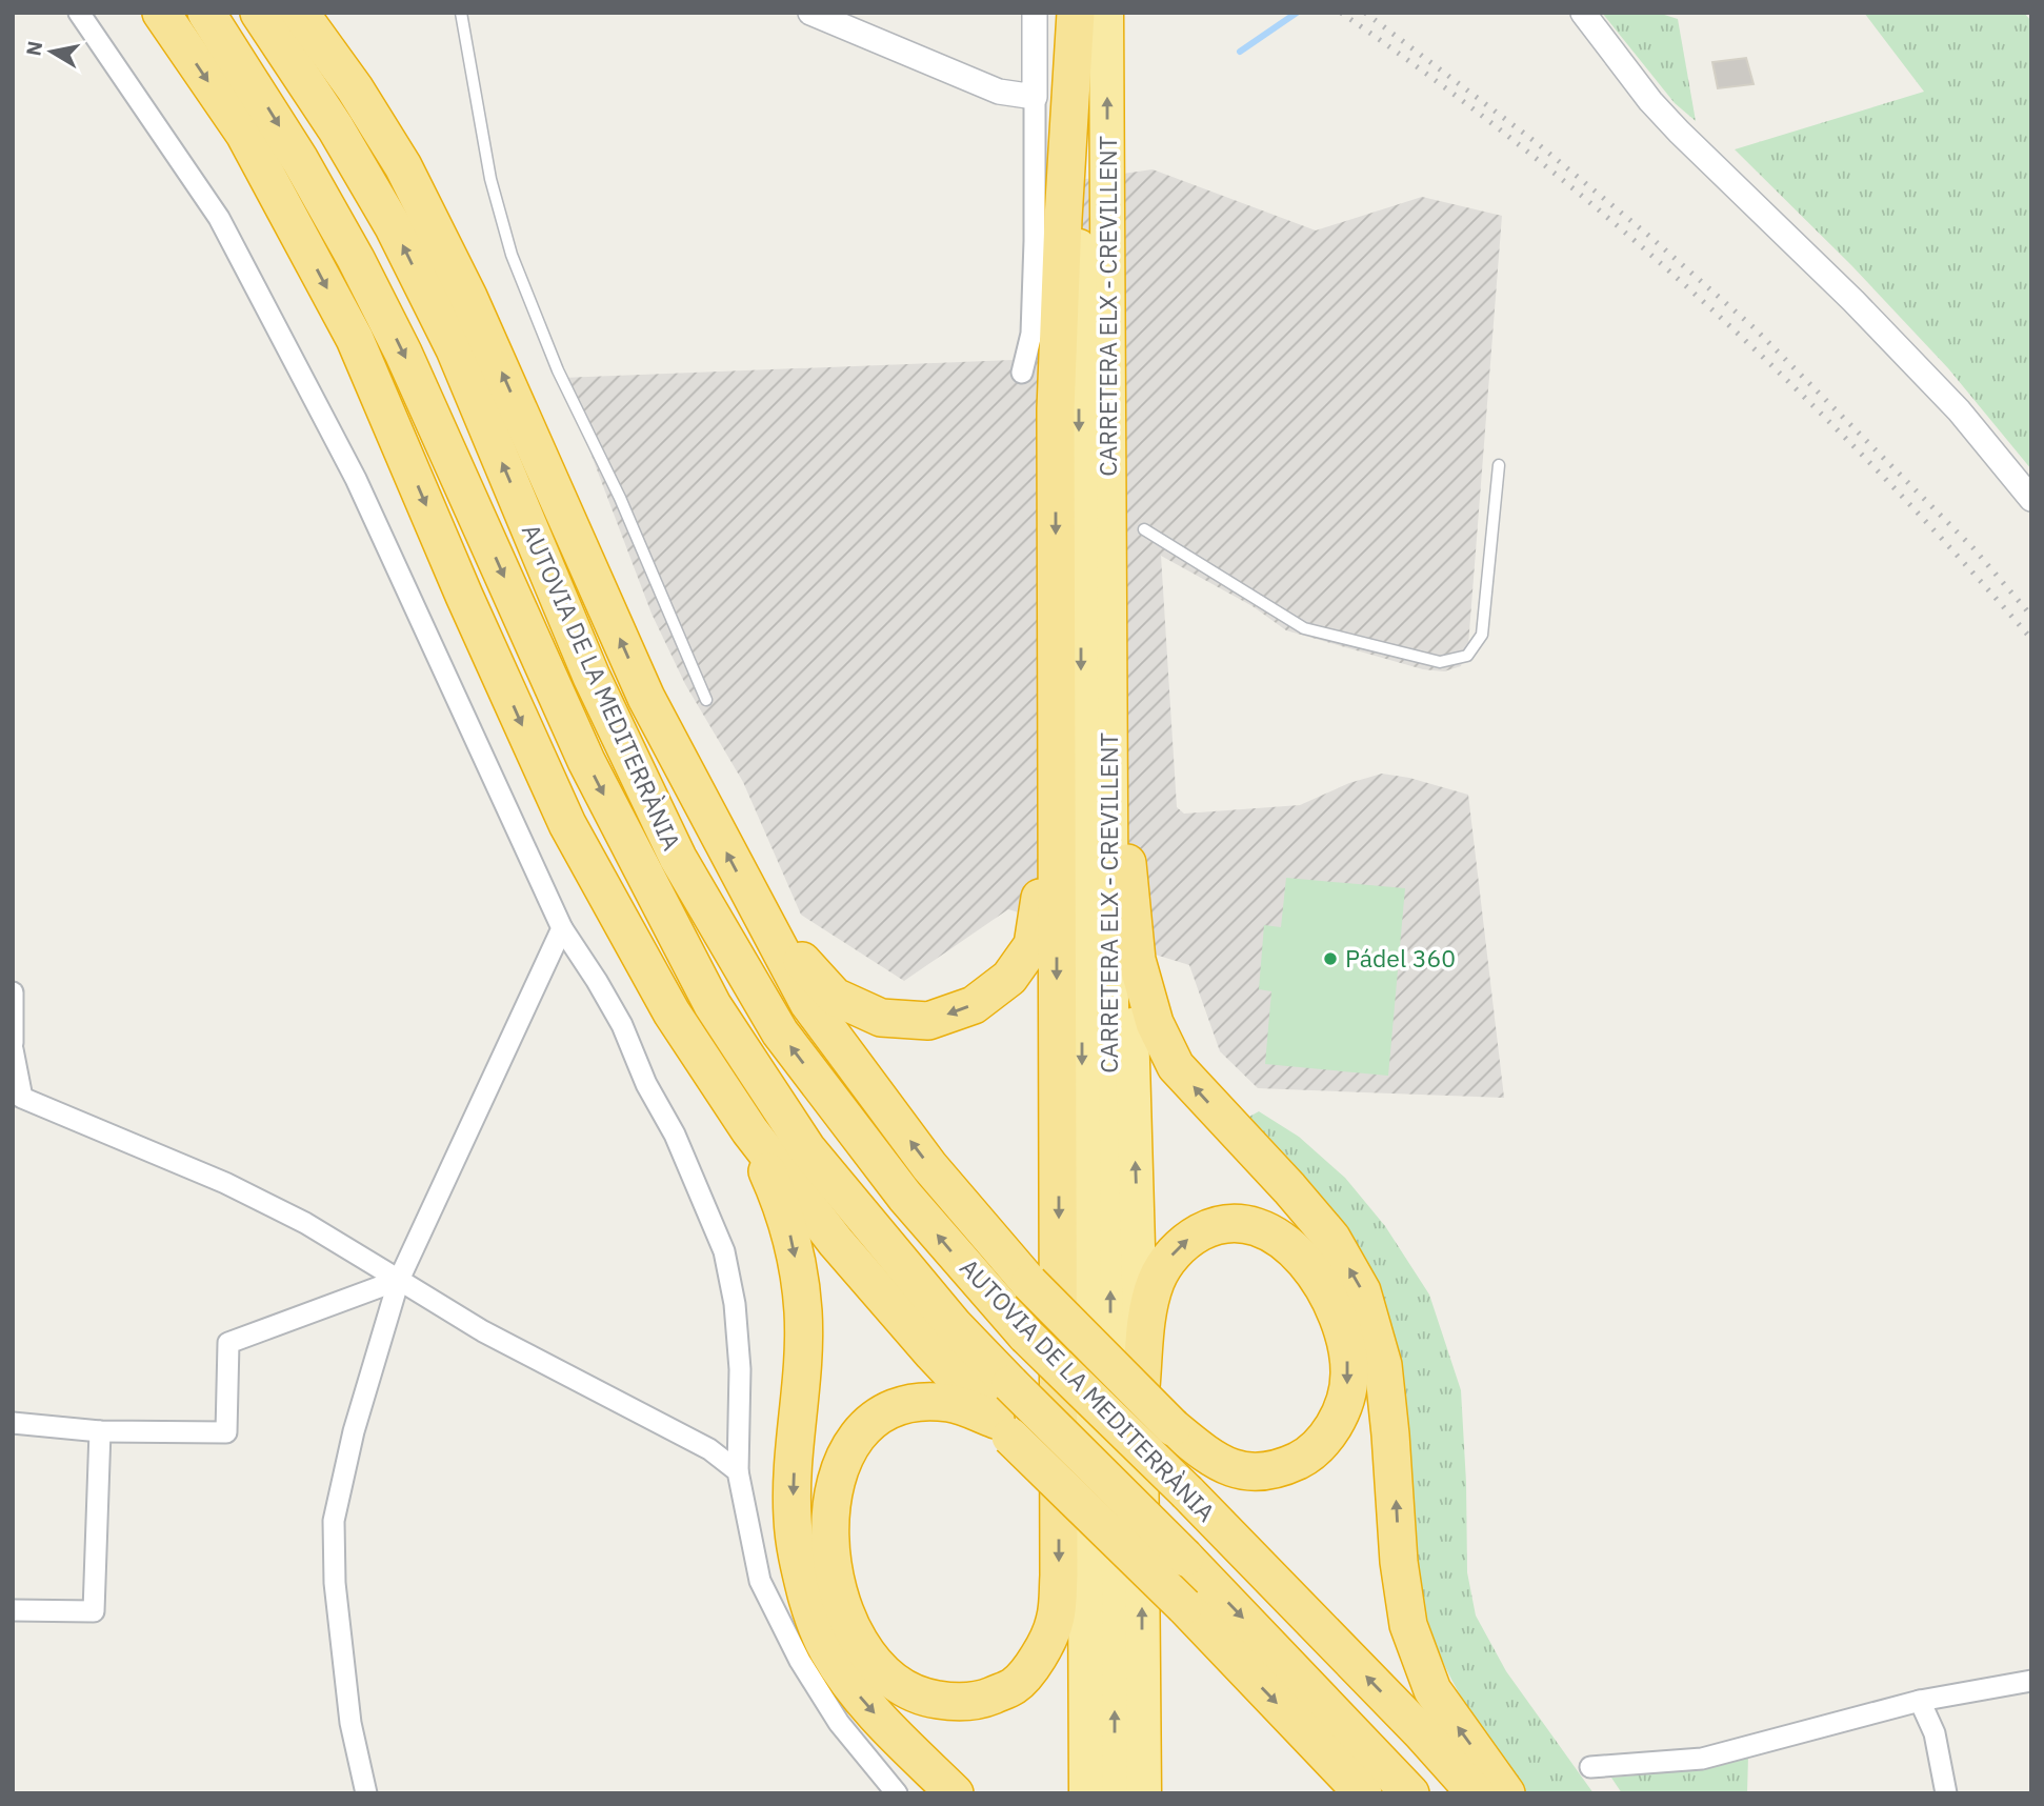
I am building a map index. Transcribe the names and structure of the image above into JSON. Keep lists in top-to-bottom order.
{
  "streets": {
    "highway": ["CARRETERA ELX - CREVILLENT", "AUTOVIA DE LA MEDITERRÀNIA"]
  },
  "places": ["Pádel 360"],
  "north": "left"
}
